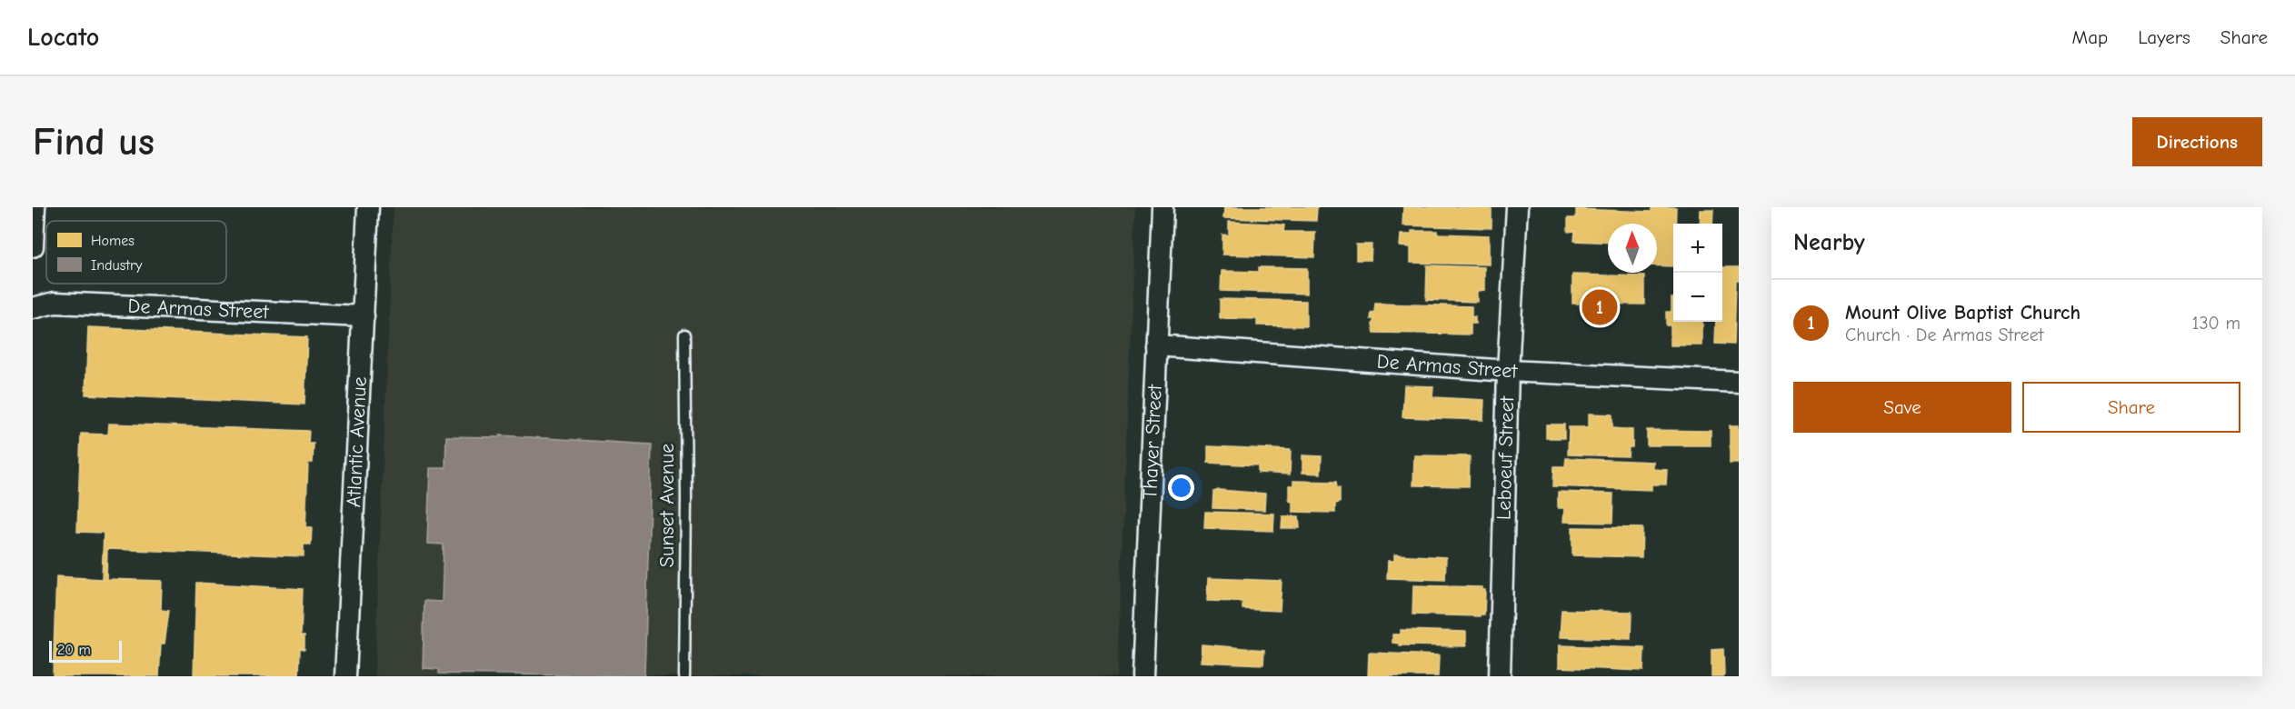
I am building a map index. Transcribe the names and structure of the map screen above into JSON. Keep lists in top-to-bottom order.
{
  "streets": {
    "street": [
      "De Armas Street",
      "Atlantic Avenue",
      "Thayer Street",
      "Leboeuf Street"
    ],
    "lane": ["Sunset Avenue"]
  },
  "crossings": [
    ["De Armas Street", "Atlantic Avenue"],
    ["De Armas Street", "Thayer Street"],
    ["De Armas Street", "Leboeuf Street"]
  ],
  "legend": ["Homes", "Industry"],
  "scale_bar": "20 m",
  "north": "top",
  "page": {
    "header": "Locato",
    "nav": ["Map", "Layers", "Share"],
    "buttons": [
      "Directions",
      ["Save", "Share"]
    ],
    "title": "Find us",
    "heading": "Nearby",
    "map_buttons": ["+", "−"],
    "list": [
      {
        "mark": "1",
        "name": "Mount Olive Baptist Church",
        "note": "Church · De Armas Street",
        "value": "130 m"
      }
    ],
    "pins": "1",
    "scale": "20 m"
  }
}
